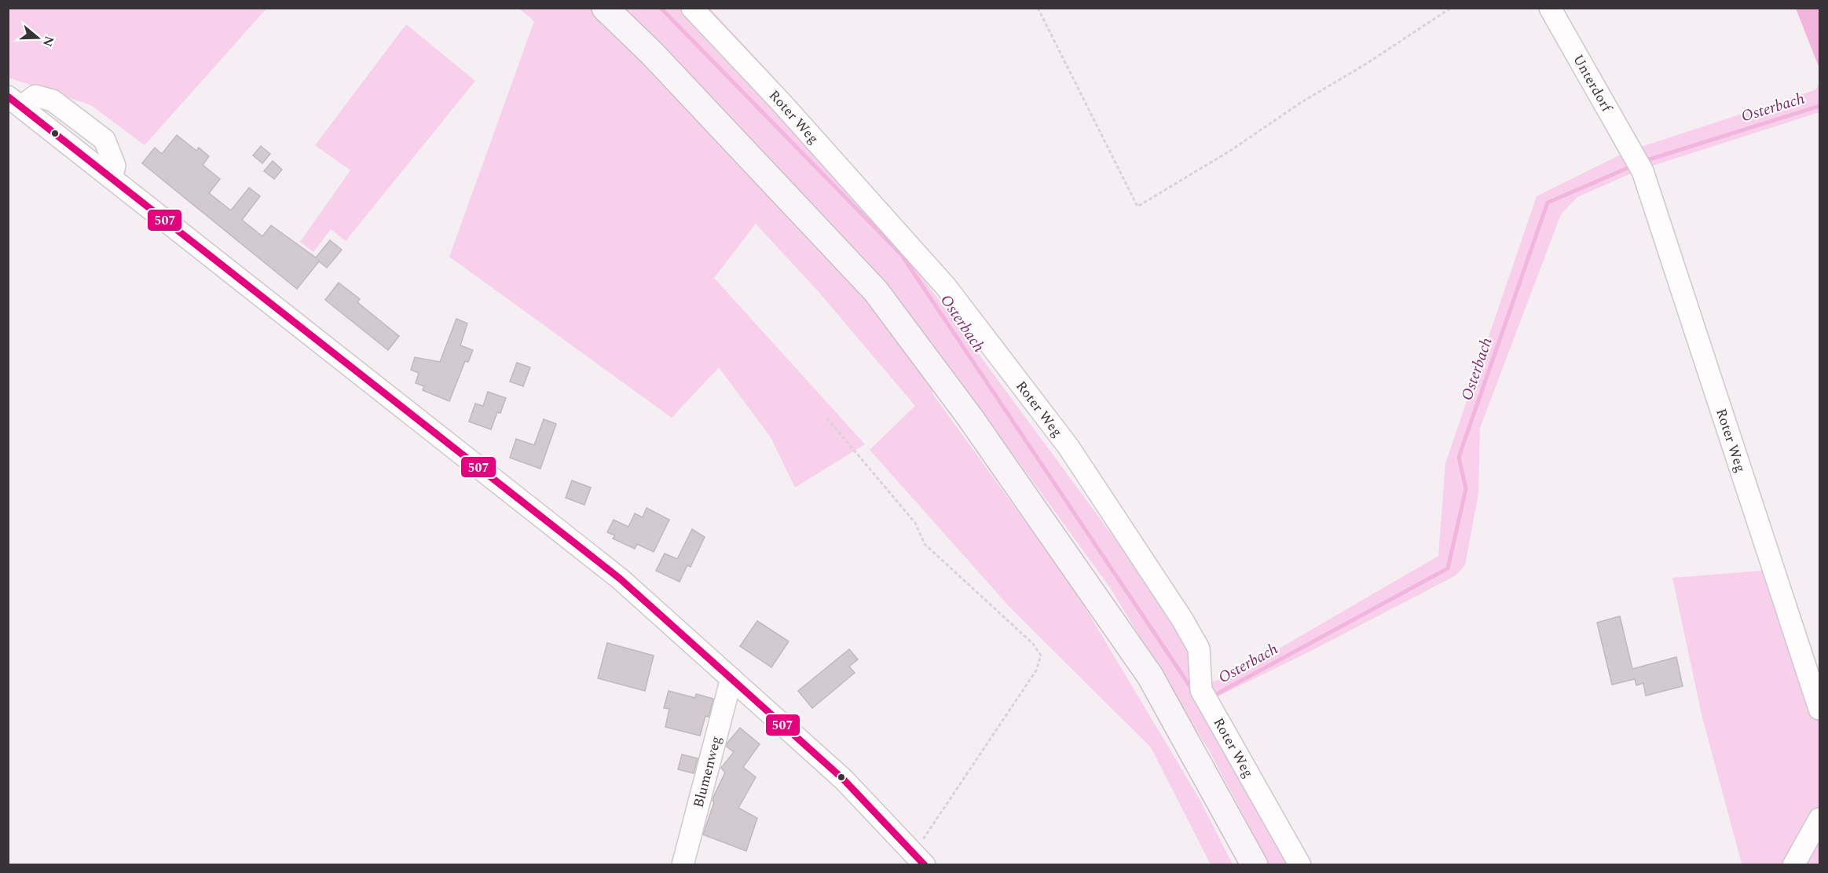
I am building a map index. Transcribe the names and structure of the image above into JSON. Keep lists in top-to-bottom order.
{
  "streets": {
    "street": ["Unterdorf", "Roter Weg", "Blumenweg"]
  },
  "crossings": [
    ["Unterdorf", "Roter Weg"]
  ],
  "water": ["Osterbach"],
  "lines": ["transit line 507"],
  "north": "right"
}
